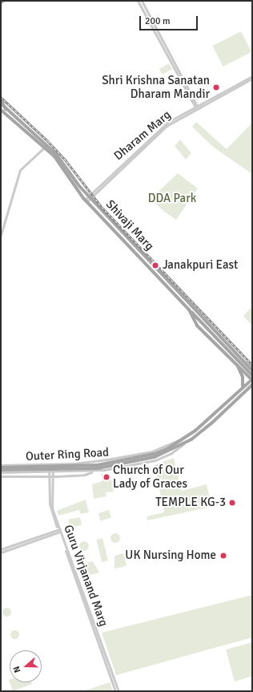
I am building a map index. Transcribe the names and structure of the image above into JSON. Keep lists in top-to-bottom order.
{
  "streets": {
    "main road": ["Shivaji Marg", "Outer Ring Road"],
    "street": ["Dharam Marg", "Guru Virjanand Marg"]
  },
  "crossings": [
    ["Dharam Marg", "Shivaji Marg"],
    ["Shivaji Marg", "Outer Ring Road"],
    ["Outer Ring Road", "Guru Virjanand Marg"]
  ],
  "parks": ["DDA Park"],
  "places": [
    "Shri Krishna Sanatan Dharam Mandir",
    "Janakpuri East",
    "Church of Our Lady of Graces",
    "TEMPLE KG-3",
    "UK Nursing Home"
  ],
  "scale_bar": "200 m",
  "north": "left"
}
